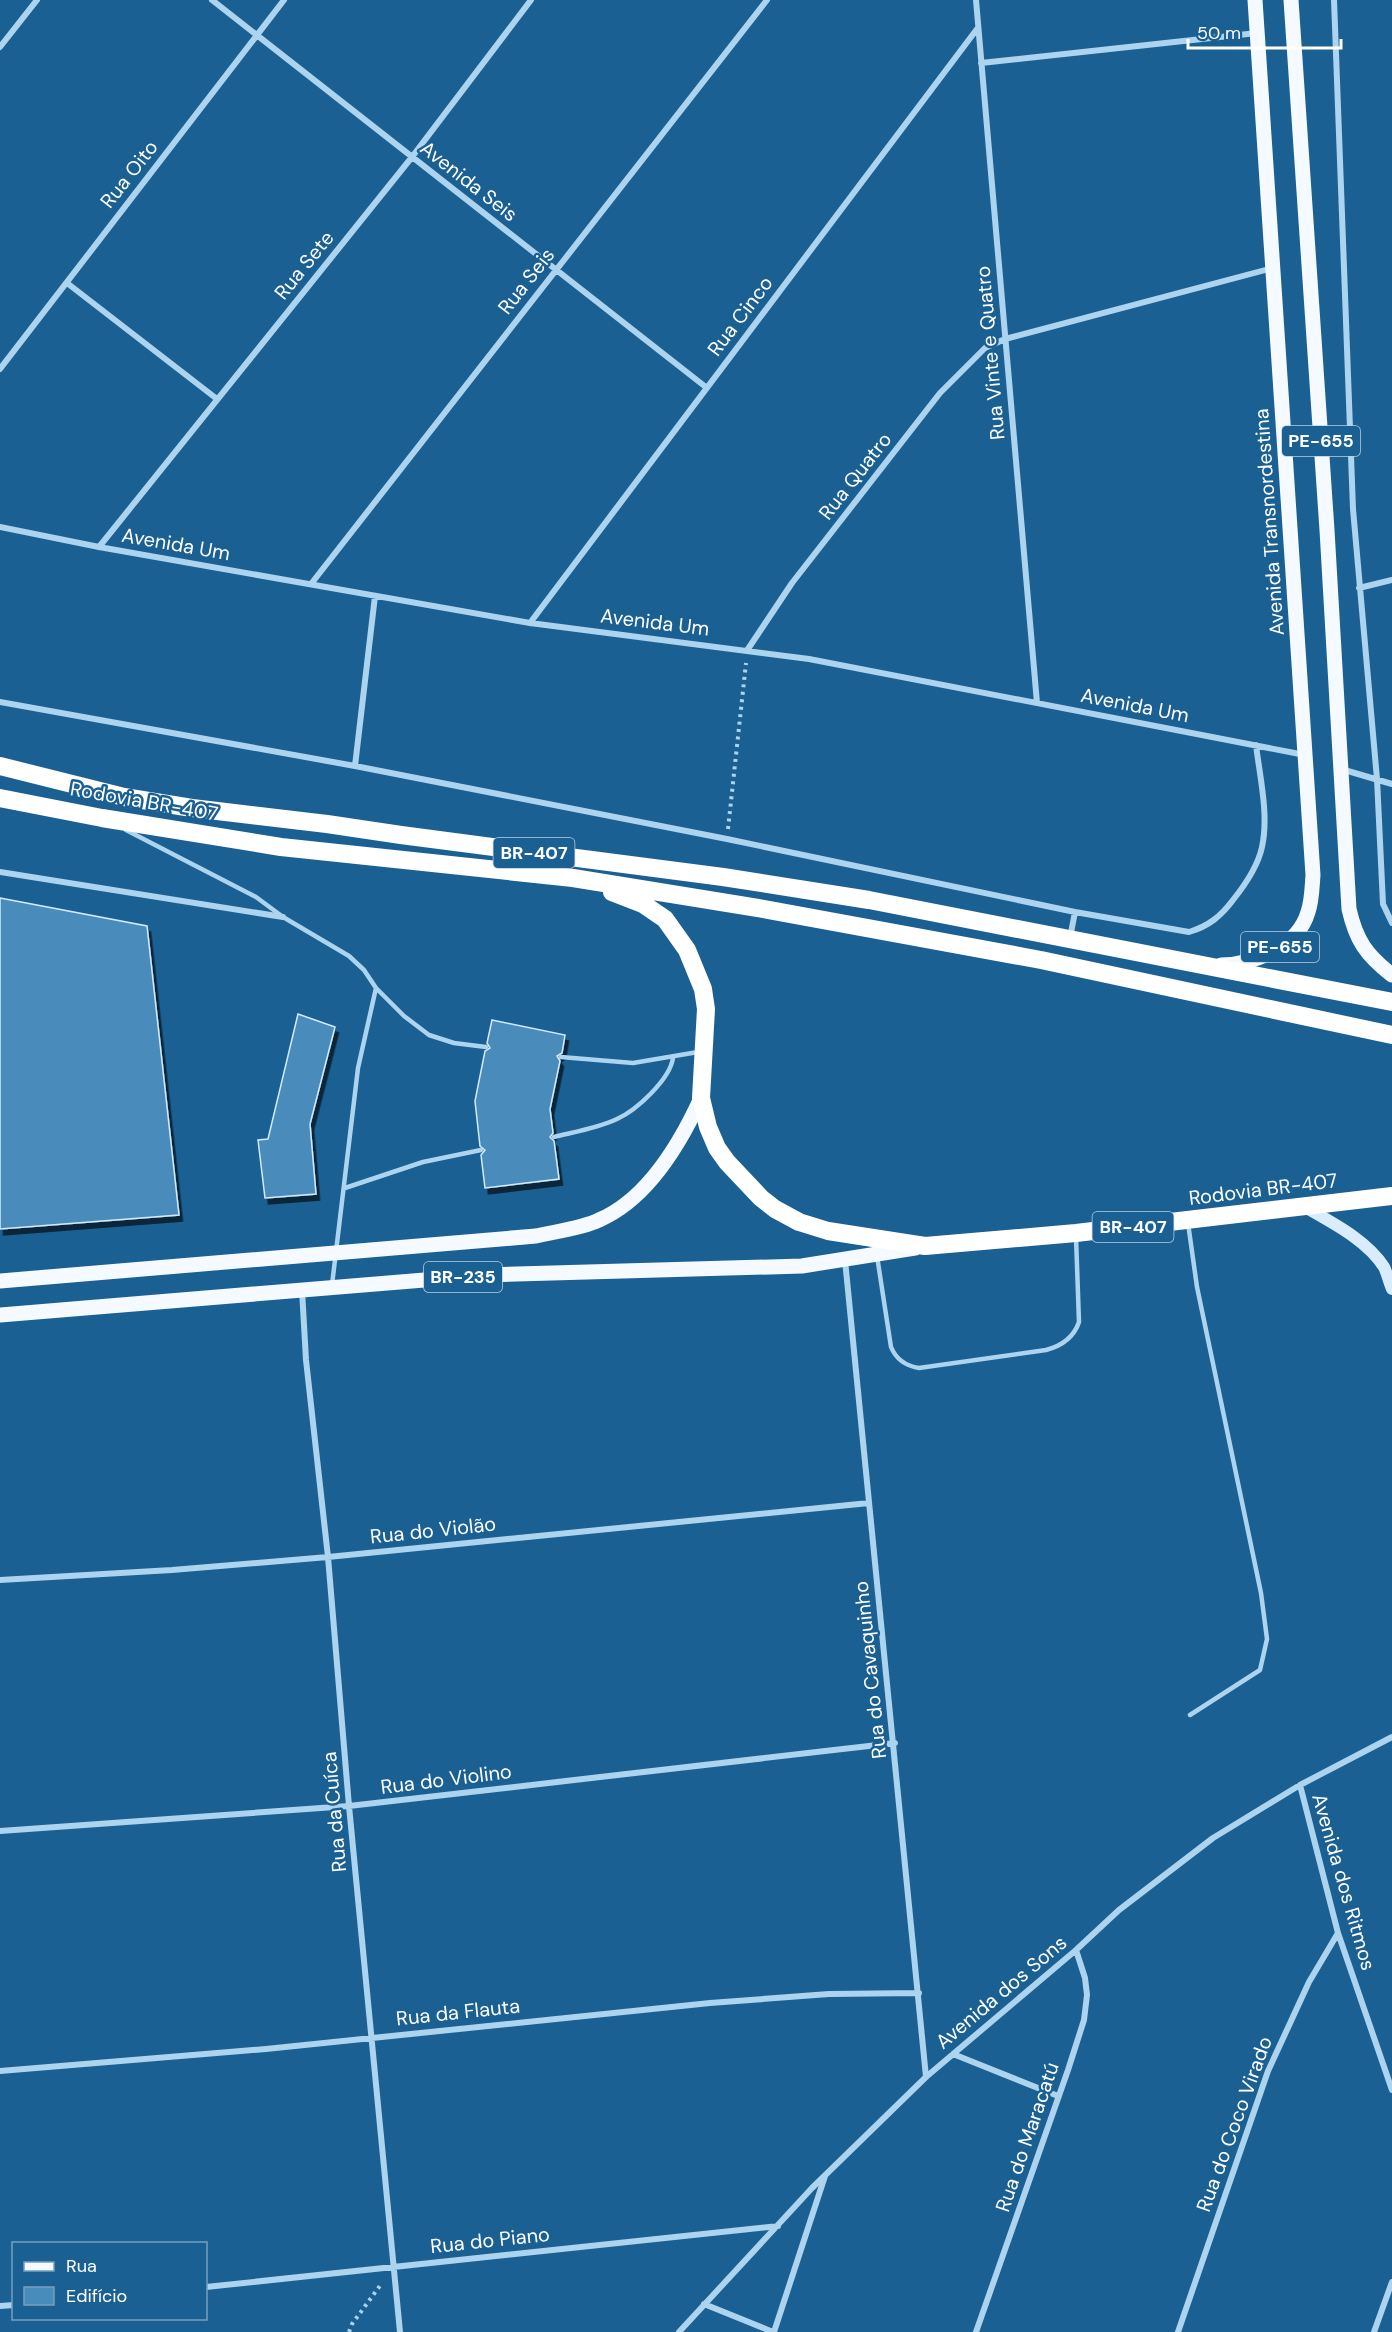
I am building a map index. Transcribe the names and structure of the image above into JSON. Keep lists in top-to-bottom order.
{
  "streets": {
    "highway": ["Rodovia BR-407", "BR-407"],
    "main road": ["PE-655", "Avenida Transnordestina", "BR-235"],
    "street": [
      "Rua Oito",
      "Avenida Seis",
      "Rua Sete",
      "Rua Seis",
      "Rua Cinco",
      "Rua Vinte e Quatro",
      "Rua Quatro",
      "Avenida Um",
      "Rua do Violão",
      "Rua do Cavaquinho",
      "Rua do Violino",
      "Rua da Cuíca",
      "Avenida dos Ritmos",
      "Avenida dos Sons",
      "Rua da Flauta",
      "Rua do Coco Virado",
      "Rua do Maracatú",
      "Rua do Piano"
    ]
  },
  "crossings": [
    ["Rua Oito", "Avenida Seis"],
    ["Avenida Seis", "Rua Sete"],
    ["Avenida Seis", "Rua Seis"],
    ["Avenida Seis", "Rua Cinco"],
    ["Rua Sete", "Avenida Um"],
    ["Rua Seis", "Avenida Um"],
    ["Rua Cinco", "Rua Vinte e Quatro"],
    ["Rua Cinco", "Avenida Um"],
    ["Rua Vinte e Quatro", "Rua Quatro"],
    ["Rua Vinte e Quatro", "Avenida Um"],
    ["Rua Quatro", "Avenida Transnordestina"],
    ["Rua Quatro", "Avenida Um"],
    ["Avenida Transnordestina", "Avenida Um"],
    ["Avenida Transnordestina", "BR-407"],
    ["Rodovia BR-407", "BR-235"],
    ["BR-235", "Rua do Cavaquinho"],
    ["BR-235", "Rua da Cuíca"],
    ["Rua do Violão", "Rua do Cavaquinho"],
    ["Rua do Violão", "Rua da Cuíca"],
    ["Rua do Cavaquinho", "Rua do Violino"],
    ["Rua do Cavaquinho", "Avenida dos Sons"],
    ["Rua do Cavaquinho", "Rua da Flauta"],
    ["Rua do Violino", "Rua da Cuíca"],
    ["Rua da Cuíca", "Rua da Flauta"],
    ["Rua da Cuíca", "Rua do Piano"],
    ["Avenida dos Ritmos", "Avenida dos Sons"],
    ["Avenida dos Ritmos", "Rua do Coco Virado"],
    ["Avenida dos Sons", "Rua do Maracatú"],
    ["Avenida dos Sons", "Rua do Piano"]
  ],
  "legend": ["Rua", "Edifício"],
  "scale_bar": "50 m"
}
